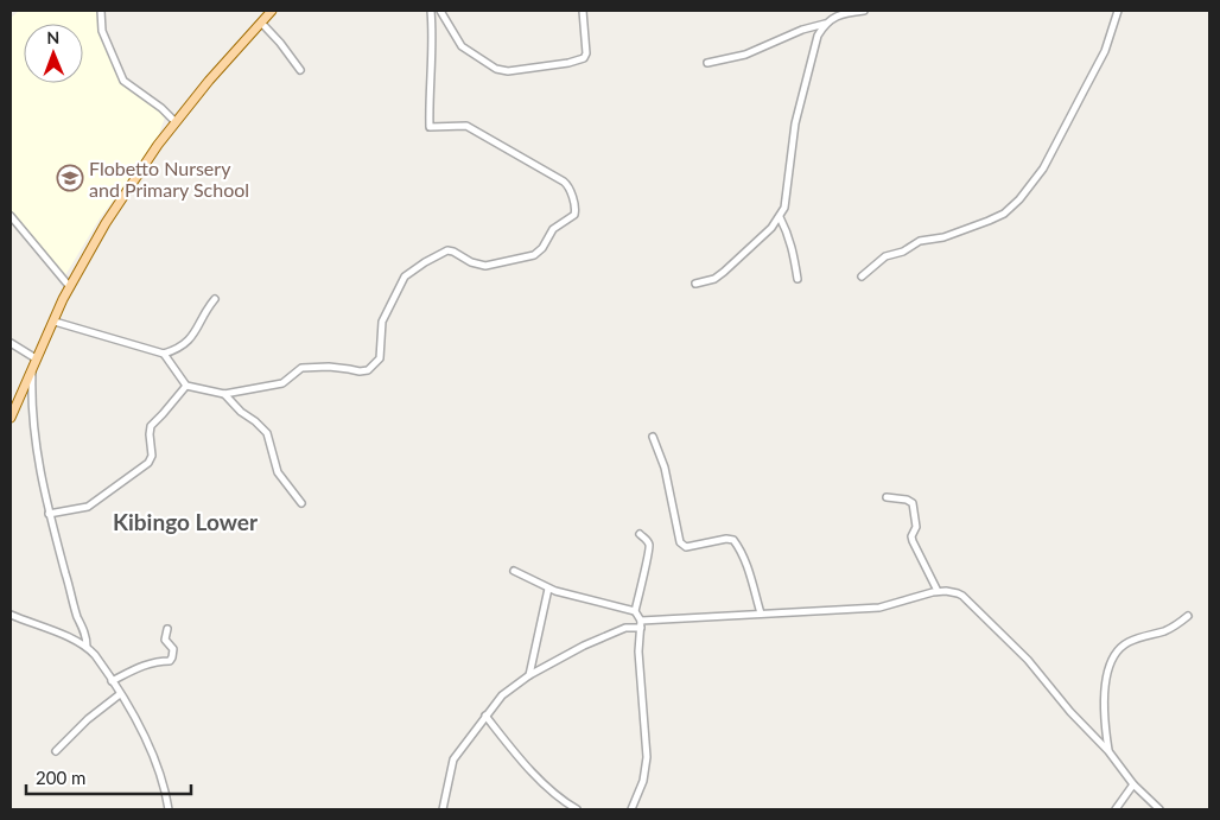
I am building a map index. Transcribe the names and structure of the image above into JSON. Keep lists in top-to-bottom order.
{
  "districts": ["Kibingo Lower"],
  "places": {
    "school or university": ["Flobetto Nursery and Primary School"]
  },
  "scale_bar": "200 m",
  "north": "top"
}
